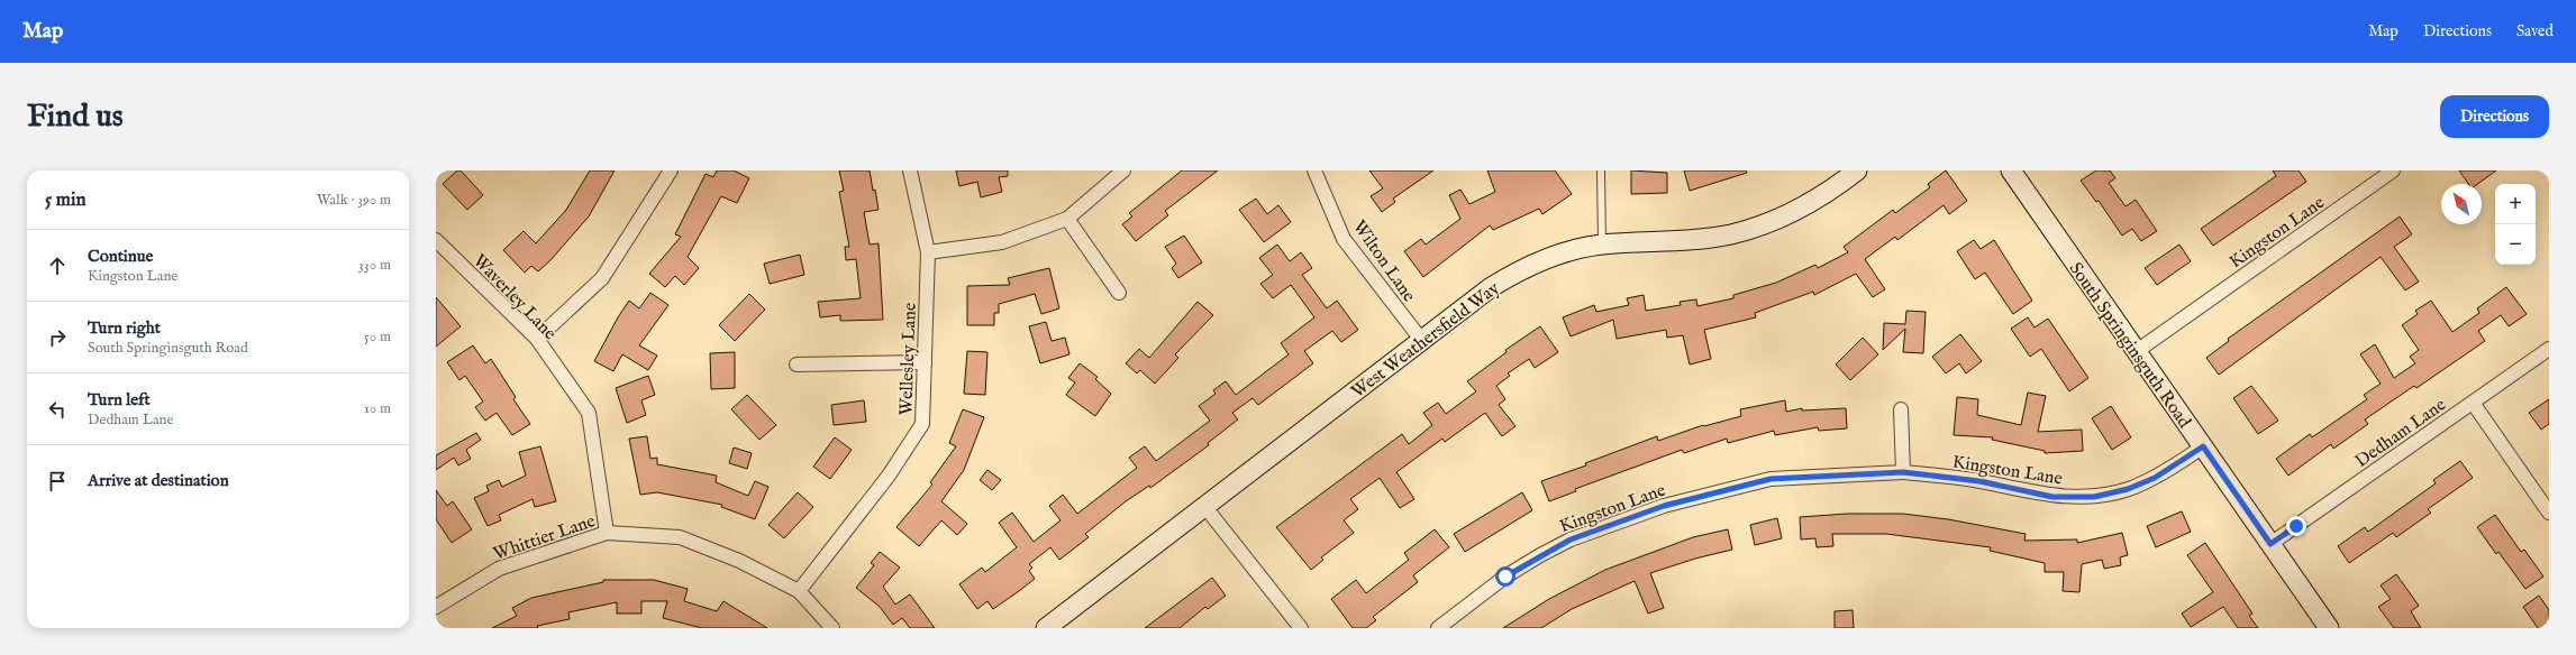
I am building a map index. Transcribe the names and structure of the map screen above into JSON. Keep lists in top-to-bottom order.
{
  "streets": {
    "street": [
      "Kingston Lane",
      "Wilton Lane",
      "Waverley Lane",
      "West Weathersfield Way",
      "South Springinsguth Road",
      "Wellesley Lane",
      "Dedham Lane",
      "Whittier Lane"
    ]
  },
  "crossings": [
    ["Kingston Lane", "South Springinsguth Road"],
    ["Wilton Lane", "West Weathersfield Way"],
    ["Waverley Lane", "Whittier Lane"],
    ["South Springinsguth Road", "Dedham Lane"],
    ["Wellesley Lane", "Whittier Lane"]
  ],
  "north": "top left",
  "page": {
    "header": "Map",
    "nav": ["Map", "Directions", "Saved"],
    "buttons": "Directions",
    "title": "Find us",
    "heading": ["5 min", "Walk · 390 m"],
    "map_buttons": ["+", "−"],
    "list": [
      ["Continue", "Kingston Lane", "330 m"],
      ["Turn right", "South Springinsguth Road", "50 m"],
      ["Turn left", "Dedham Lane", "10 m"],
      "Arrive at destination"
    ]
  }
}
